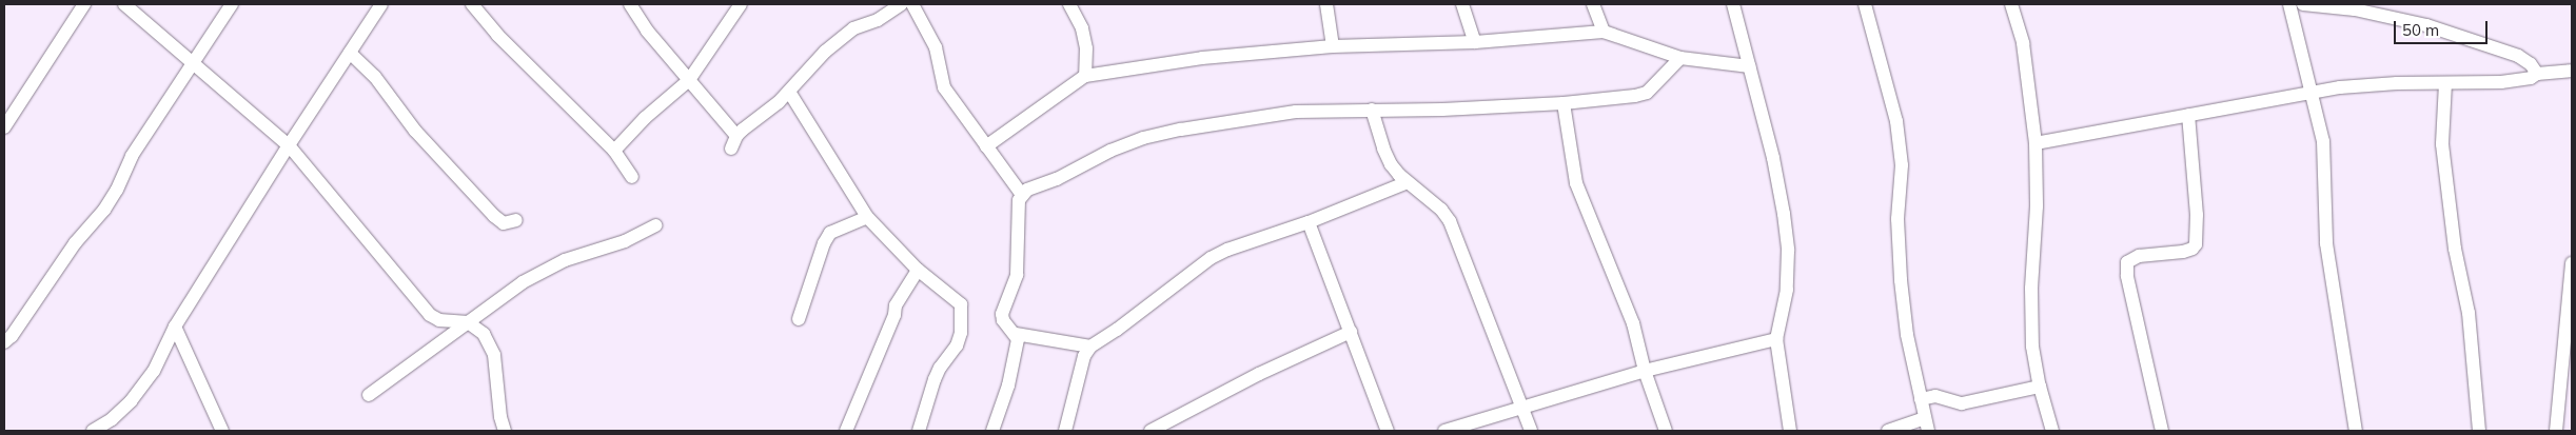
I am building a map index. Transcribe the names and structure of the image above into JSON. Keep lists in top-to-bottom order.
{
  "scale_bar": "50 m"
}
